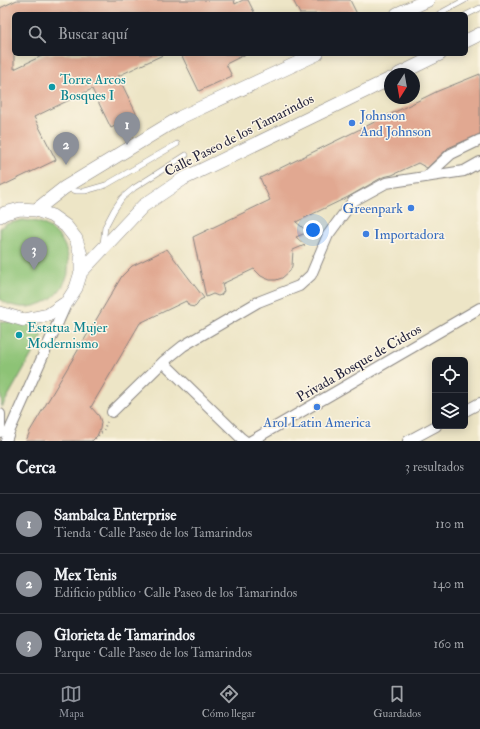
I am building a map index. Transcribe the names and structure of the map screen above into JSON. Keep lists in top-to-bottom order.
{
  "streets": {
    "street": ["Calle Paseo de los Tamarindos", "Privada Bosque de Cidros"]
  },
  "places": [
    "Torre Arcos Bosques I",
    "Johnson And Johnson",
    "Greenpark",
    "Importadora",
    "Estatua Mujer Modernismo",
    "Arol Latin America"
  ],
  "north": "bottom",
  "page": {
    "search": "Buscar aquí",
    "pins": ["1", "2", "3"],
    "heading": ["Cerca", "3 resultados"],
    "list": [
      {
        "mark": "1",
        "name": "Sambalca Enterprise",
        "note": "Tienda · Calle Paseo de los Tamarindos",
        "value": "110 m"
      },
      {
        "mark": "2",
        "name": "Mex Tenis",
        "note": "Edificio público · Calle Paseo de los Tamarindos",
        "value": "140 m"
      },
      {
        "mark": "3",
        "name": "Glorieta de Tamarindos",
        "note": "Parque · Calle Paseo de los Tamarindos",
        "value": "160 m"
      }
    ],
    "nav": ["Mapa", "Cómo llegar", "Guardados"]
  }
}
